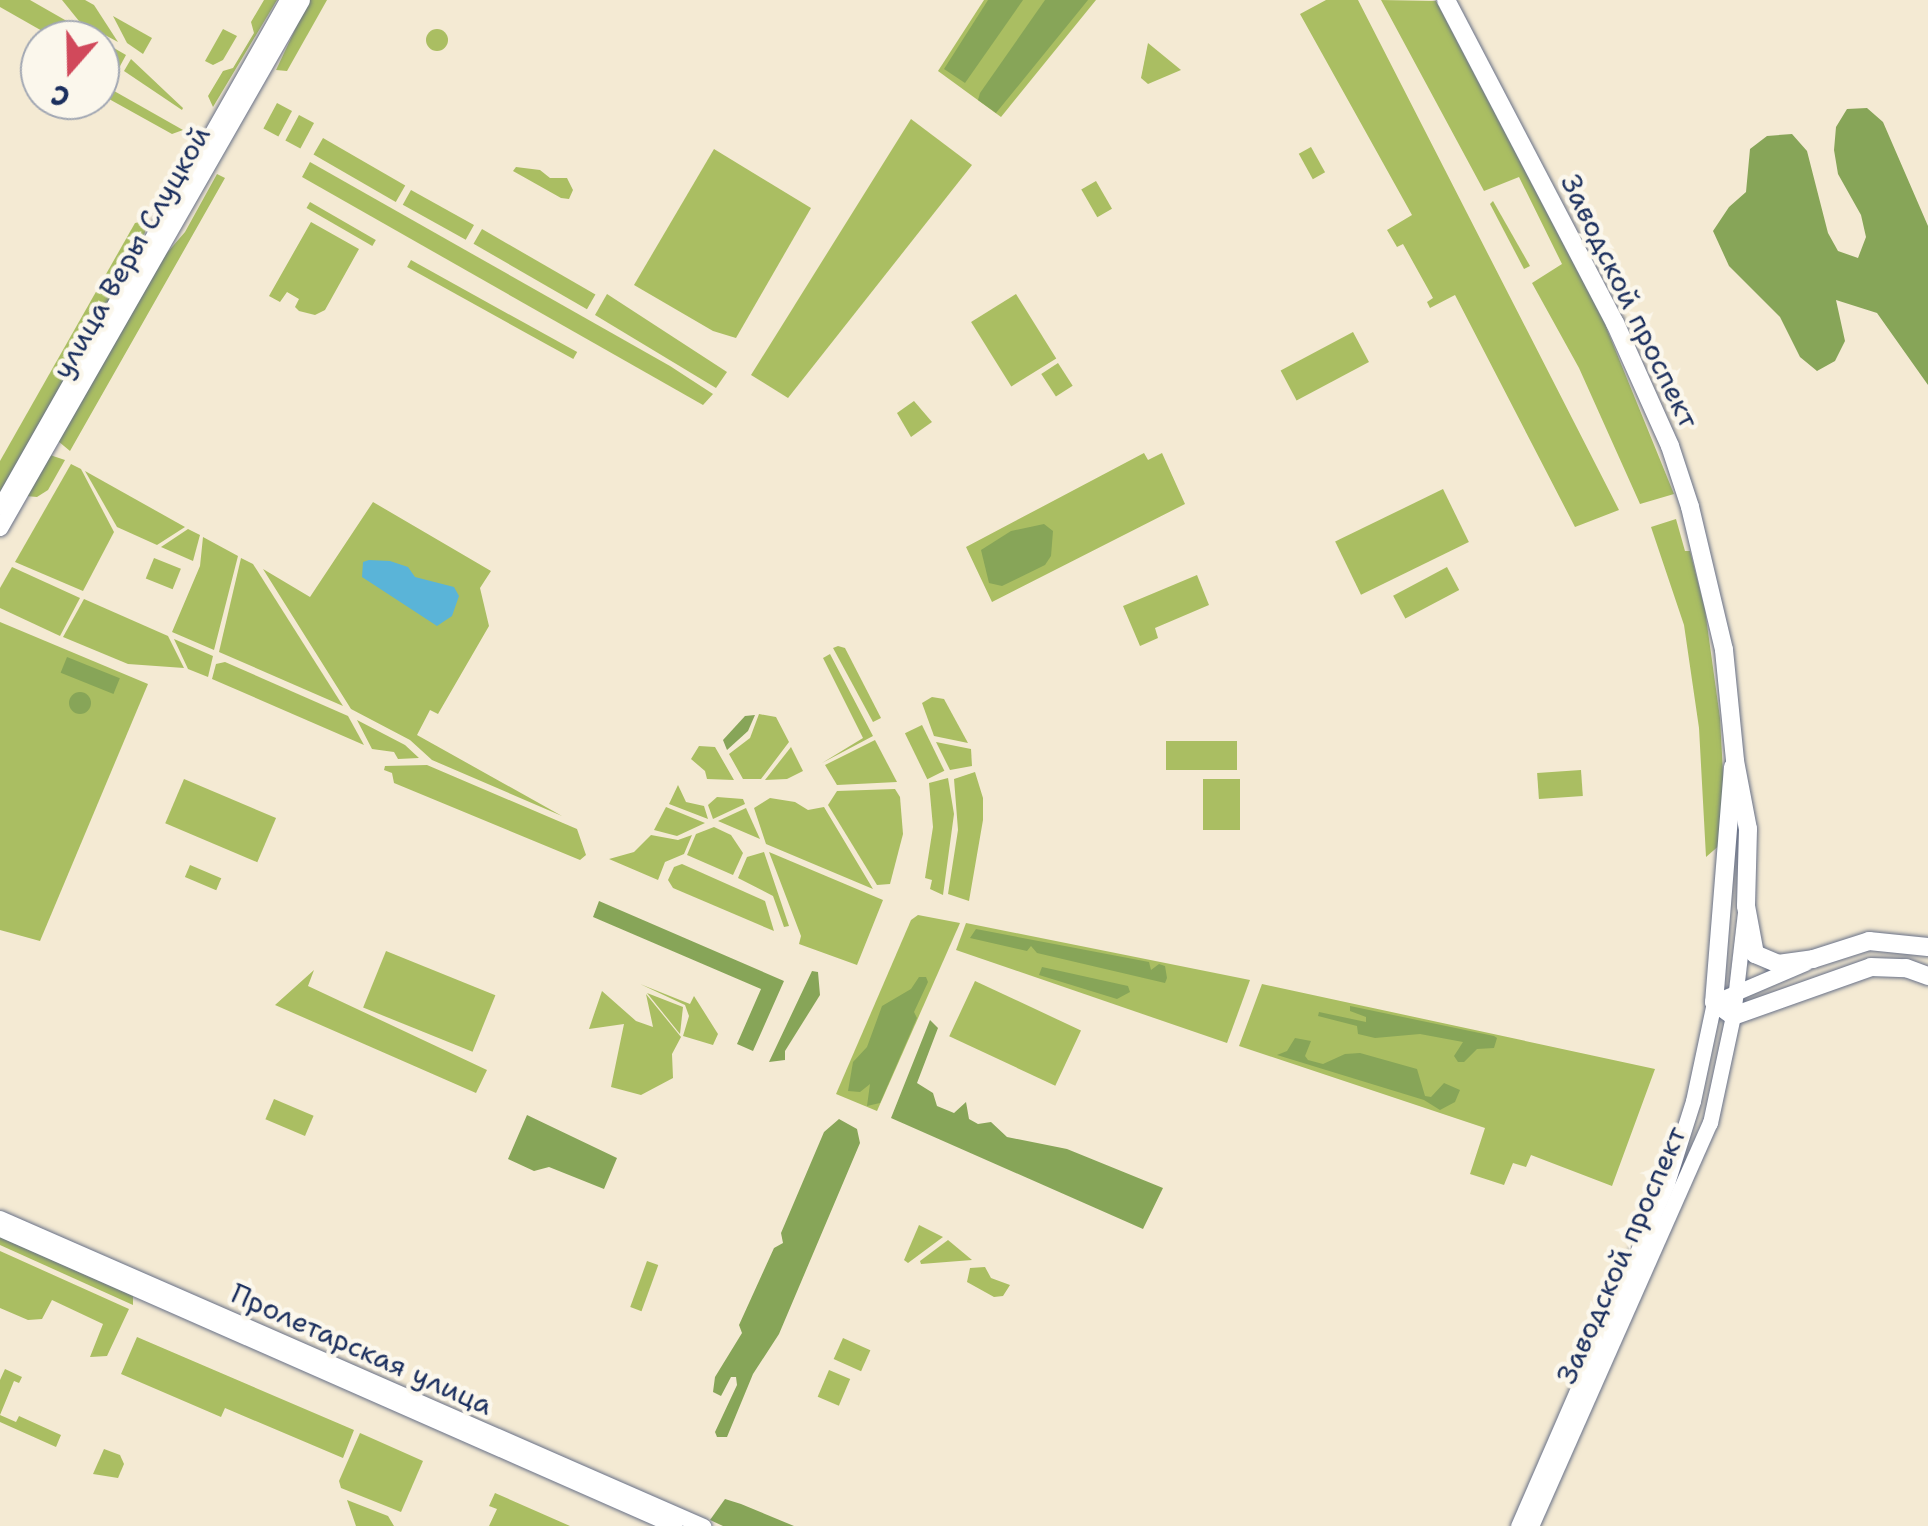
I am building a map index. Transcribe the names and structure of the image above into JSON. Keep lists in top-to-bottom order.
{
  "streets": {
    "main road": ["улица Веры Слуцкой", "Заводской проспект", "Пролетарская улица"]
  },
  "north": "bottom"
}
